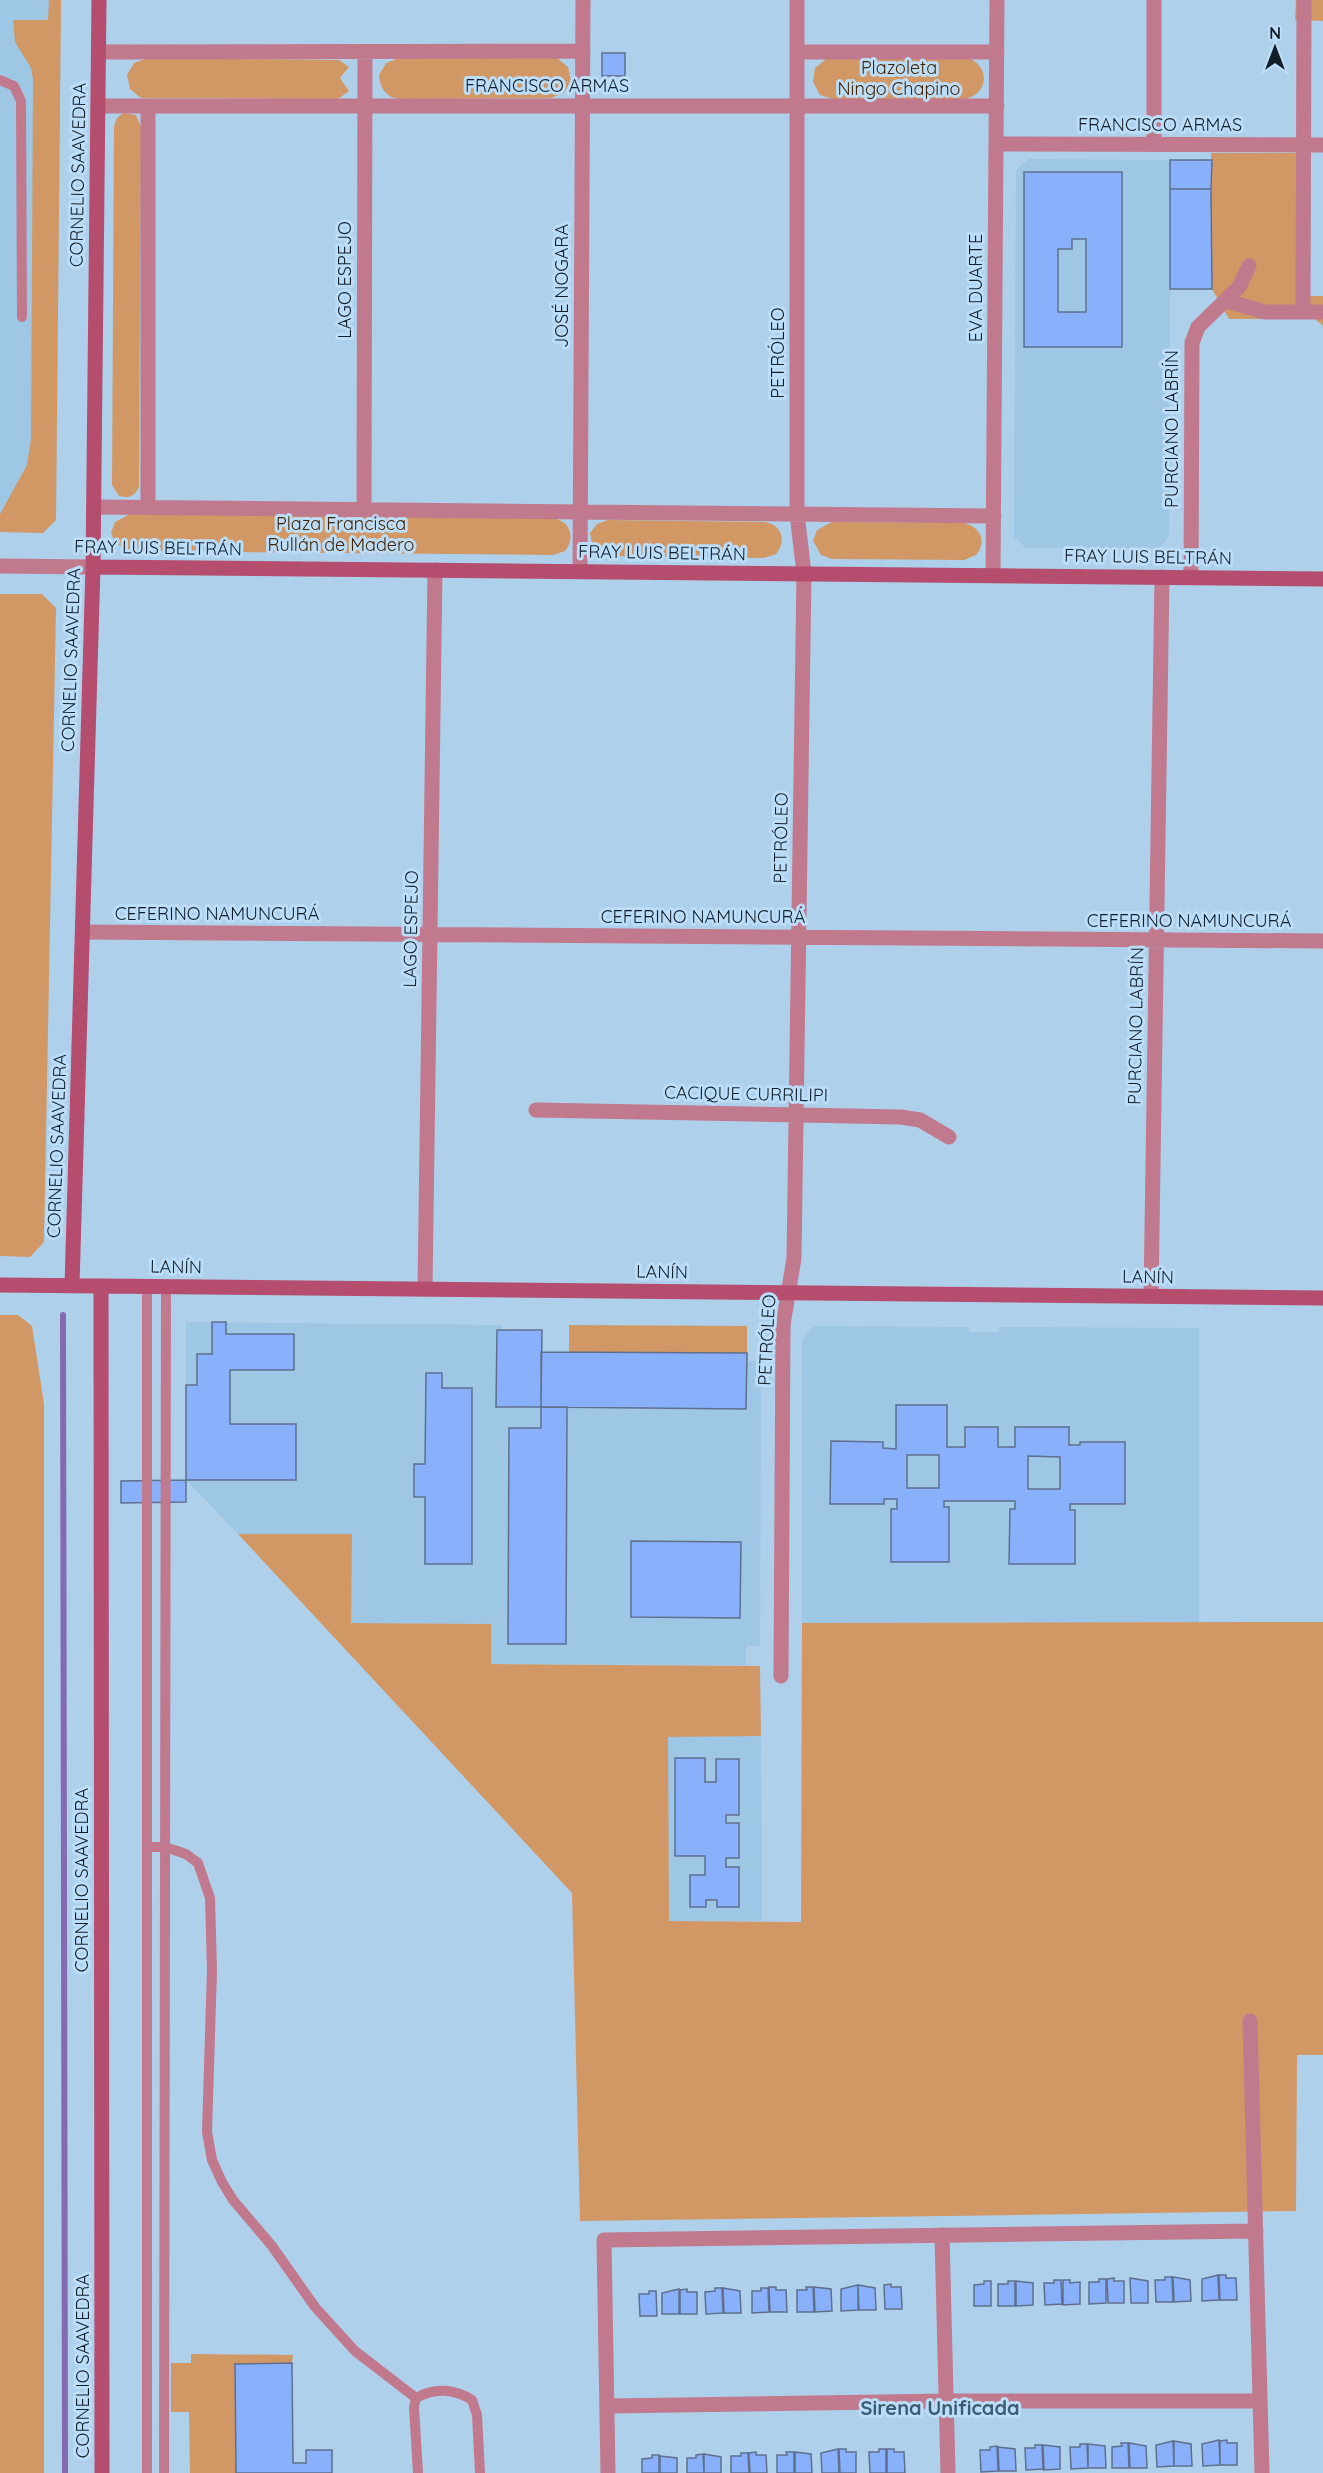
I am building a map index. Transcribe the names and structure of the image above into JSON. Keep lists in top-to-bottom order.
{
  "streets": {
    "main road": ["CORNELIO SAAVEDRA", "FRAY LUIS BELTRÁN", "LANÍN"],
    "street": [
      "FRANCISCO ARMAS",
      "LAGO ESPEJO",
      "JOSÉ NOGARA",
      "EVA DUARTE",
      "PETRÓLEO",
      "PURCIANO LABRÍN",
      "CEFERINO NAMUNCURÁ",
      "CACIQUE CURRILIPI"
    ]
  },
  "crossings": [
    ["FRANCISCO ARMAS", "CORNELIO SAAVEDRA"],
    ["FRANCISCO ARMAS", "LAGO ESPEJO"],
    ["FRANCISCO ARMAS", "JOSÉ NOGARA"],
    ["FRANCISCO ARMAS", "EVA DUARTE"],
    ["FRANCISCO ARMAS", "PETRÓLEO"],
    ["CORNELIO SAAVEDRA", "FRAY LUIS BELTRÁN"],
    ["CORNELIO SAAVEDRA", "CEFERINO NAMUNCURÁ"],
    ["CORNELIO SAAVEDRA", "LANÍN"],
    ["LAGO ESPEJO", "FRAY LUIS BELTRÁN"],
    ["LAGO ESPEJO", "CEFERINO NAMUNCURÁ"],
    ["LAGO ESPEJO", "LANÍN"],
    ["JOSÉ NOGARA", "FRAY LUIS BELTRÁN"],
    ["EVA DUARTE", "FRAY LUIS BELTRÁN"],
    ["PETRÓLEO", "FRAY LUIS BELTRÁN"],
    ["PETRÓLEO", "CEFERINO NAMUNCURÁ"],
    ["PETRÓLEO", "CACIQUE CURRILIPI"],
    ["PETRÓLEO", "LANÍN"],
    ["PURCIANO LABRÍN", "FRAY LUIS BELTRÁN"],
    ["PURCIANO LABRÍN", "CEFERINO NAMUNCURÁ"],
    ["PURCIANO LABRÍN", "LANÍN"]
  ],
  "districts": ["Sirena Unificada"],
  "parks": ["Plazoleta Ningo Chapino", "Plaza Francisca Rullán de Madero"],
  "north": "top"
}
